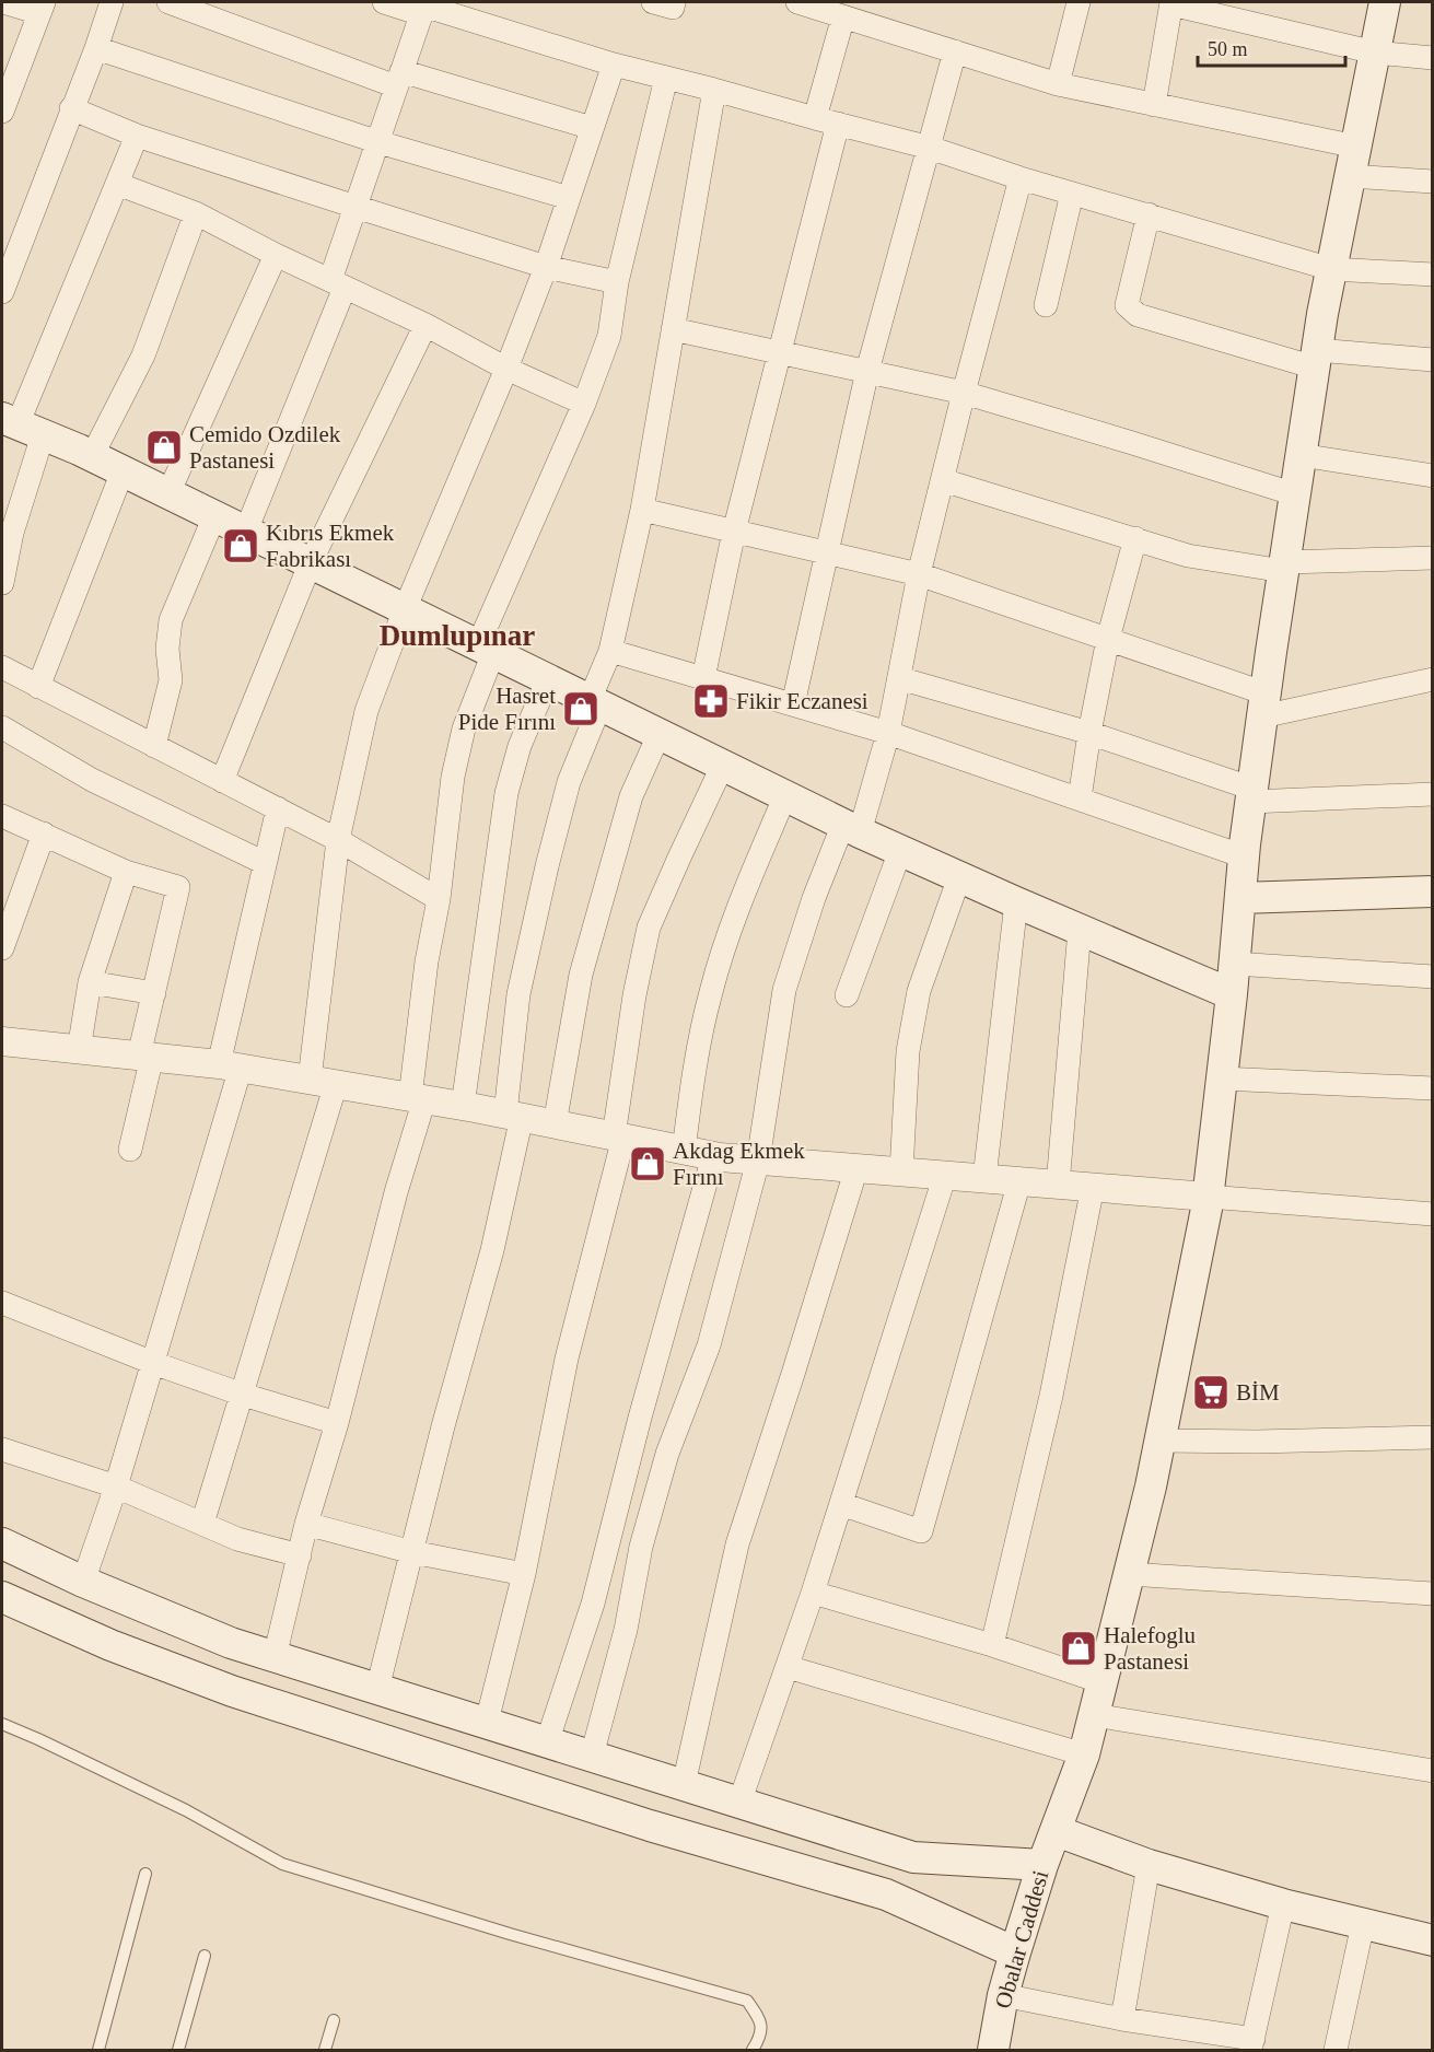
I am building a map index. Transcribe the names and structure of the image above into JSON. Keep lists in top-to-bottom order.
{
  "streets": {
    "main road": ["Obalar Caddesi"]
  },
  "districts": ["Dumlupınar"],
  "places": {
    "shop": [
      "Cemido Ozdilek Pastanesi",
      "Kıbrıs Ekmek Fabrikası",
      "Hasret Pide Fırını",
      "Akdag Ekmek Fırını",
      "Halefoglu Pastanesi"
    ],
    "pharmacy": ["Fikir Eczanesi"],
    "supermarket": ["BİM"]
  },
  "scale_bar": "50 m"
}
